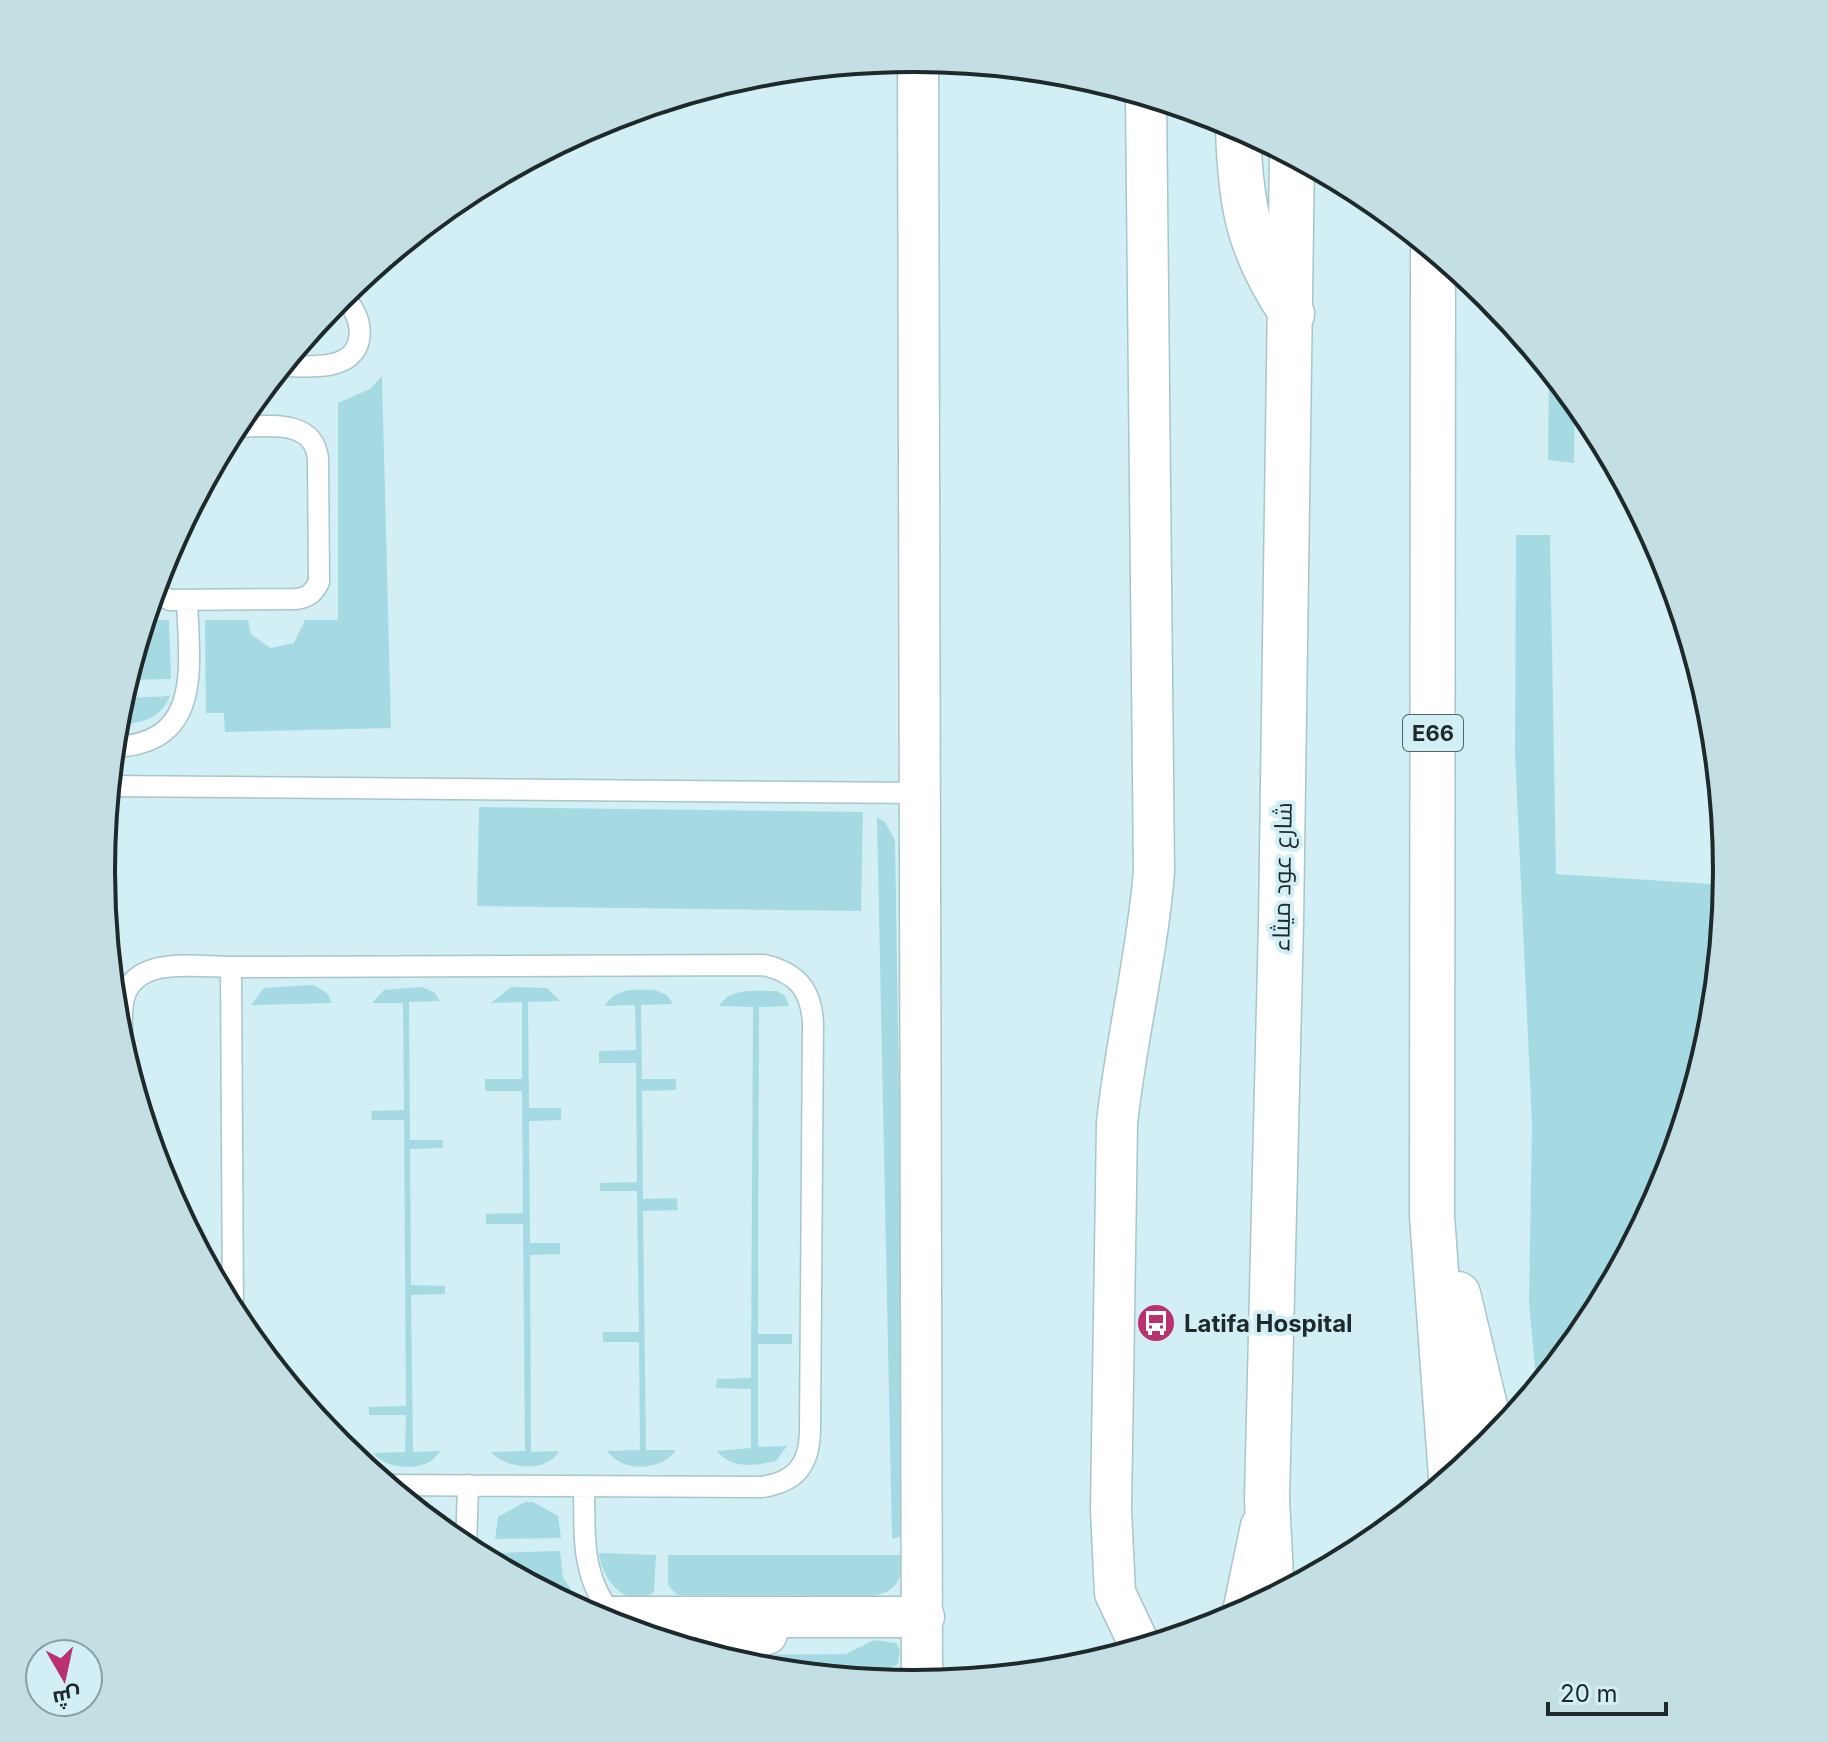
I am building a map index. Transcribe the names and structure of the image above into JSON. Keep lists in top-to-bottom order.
{
  "streets": {
    "main road": ["E66", "شارع عود ميثاء"]
  },
  "places": {
    "bus stop": ["Latifa Hospital"]
  },
  "scale_bar": "20 m",
  "north": "bottom"
}
